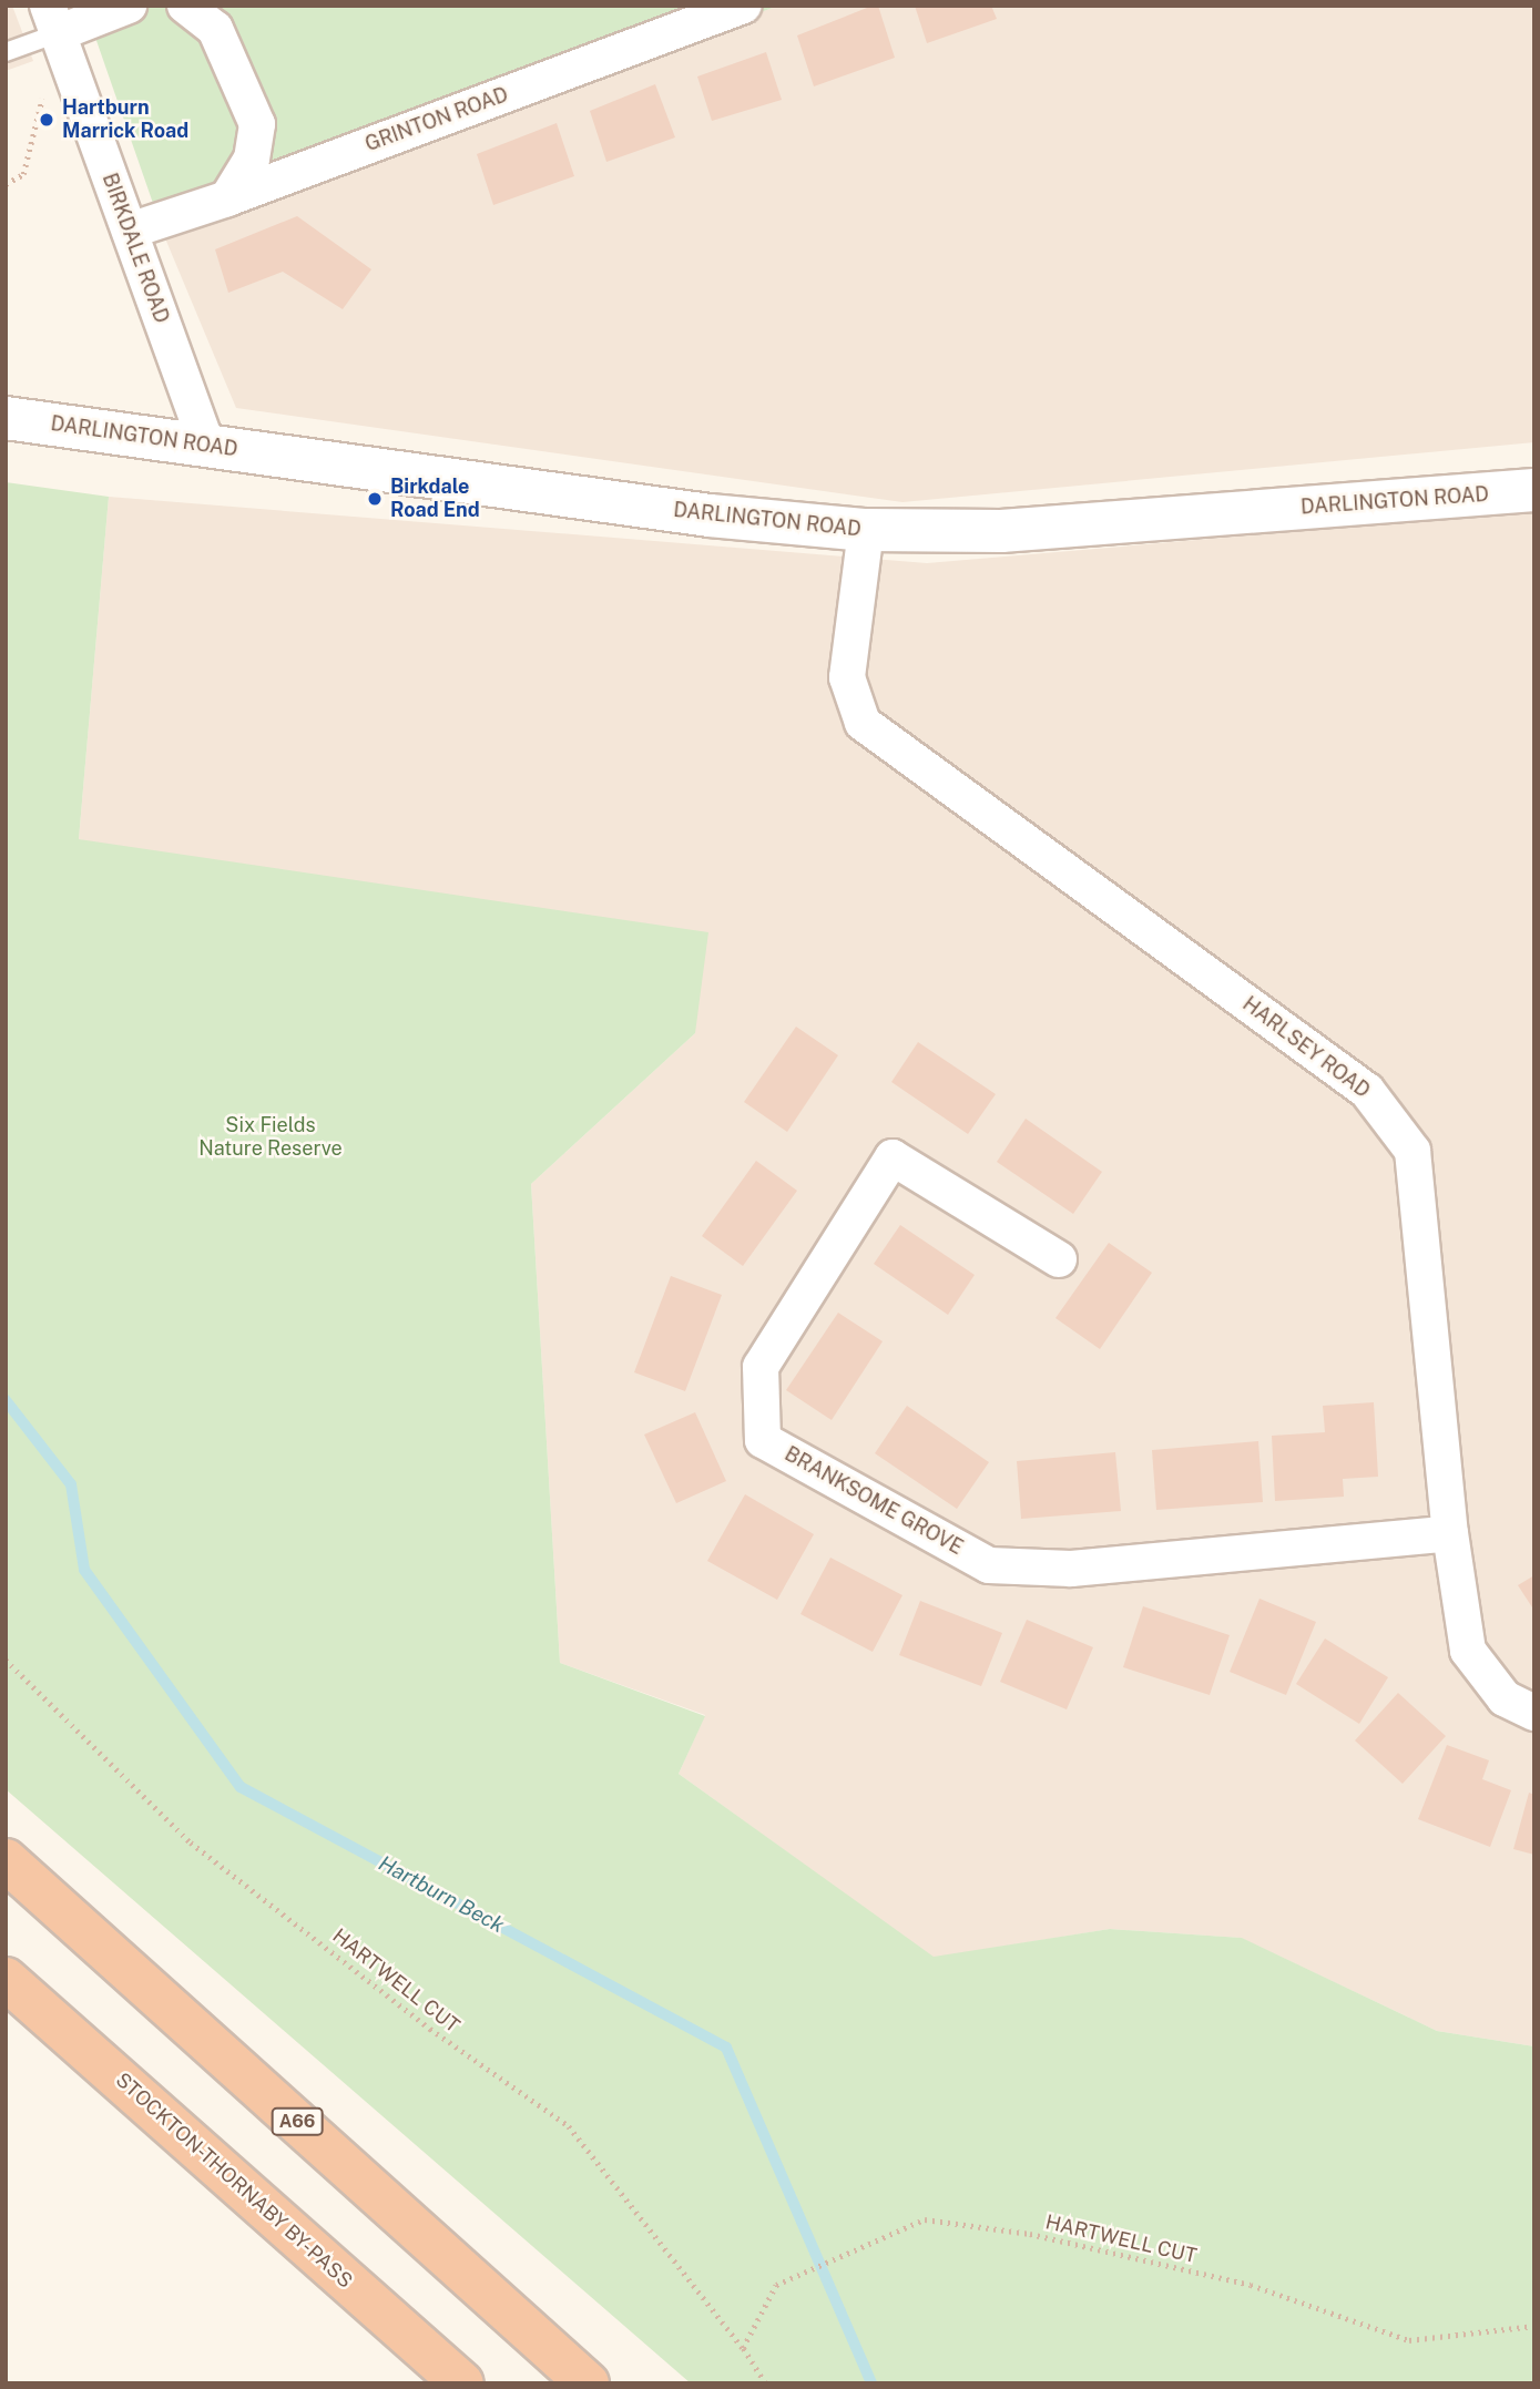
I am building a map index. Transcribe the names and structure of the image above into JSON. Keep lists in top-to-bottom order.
{
  "streets": {
    "highway": ["A66", "STOCKTON-THORNABY BY-PASS"],
    "street": [
      "GRINTON ROAD",
      "BIRKDALE ROAD",
      "DARLINGTON ROAD",
      "HARLSEY ROAD",
      "BRANKSOME GROVE"
    ],
    "path": ["HARTWELL CUT"]
  },
  "crossings": [
    ["GRINTON ROAD", "BIRKDALE ROAD"],
    ["BIRKDALE ROAD", "DARLINGTON ROAD"],
    ["DARLINGTON ROAD", "HARLSEY ROAD"],
    ["HARLSEY ROAD", "BRANKSOME GROVE"]
  ],
  "water": ["Hartburn Beck"],
  "parks": ["Six Fields Nature Reserve"],
  "places": ["Hartburn Marrick Road", "Birkdale Road End"]
}
